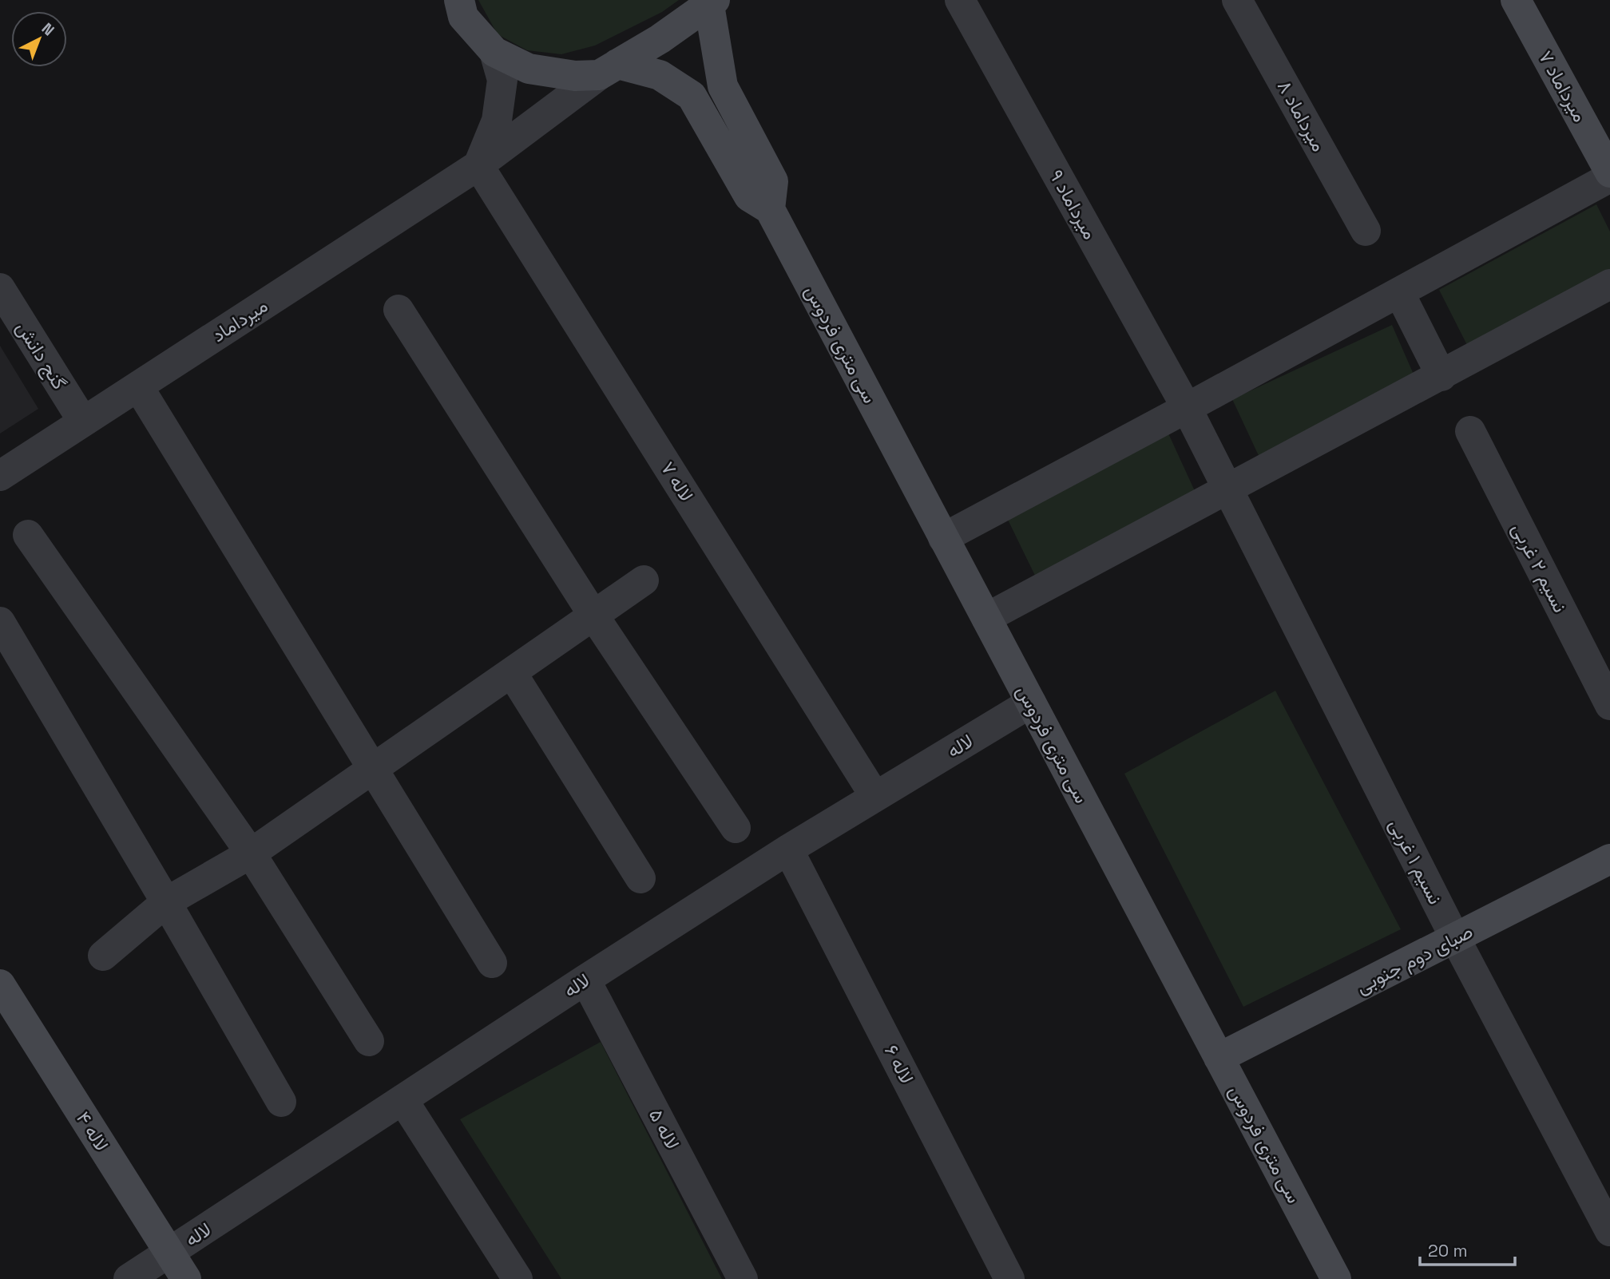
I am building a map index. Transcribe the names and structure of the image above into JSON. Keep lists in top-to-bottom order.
{
  "streets": {
    "street": [
      "میرداماد ۷",
      "میرداماد ۸",
      "میرداماد ۹",
      "میرداماد",
      "سی متری فردوس",
      "گنج دانش",
      "لاله ۷",
      "نسیم ۲ غربی",
      "لاله",
      "نسیم ۱ غربی",
      "صبای دوم جنوبی",
      "لاله ۶",
      "لاله ۵",
      "لاله ۴"
    ]
  },
  "crossings": [
    ["میرداماد ۹", "نسیم ۱ غربی"],
    ["میرداماد", "گنج دانش"],
    ["میرداماد", "لاله ۷"],
    ["سی متری فردوس", "لاله"],
    ["سی متری فردوس", "صبای دوم جنوبی"],
    ["لاله ۷", "لاله"],
    ["لاله", "لاله ۶"],
    ["لاله", "لاله ۵"],
    ["لاله", "لاله ۴"],
    ["نسیم ۱ غربی", "صبای دوم جنوبی"]
  ],
  "scale_bar": "20 m",
  "north": "top right"
}
